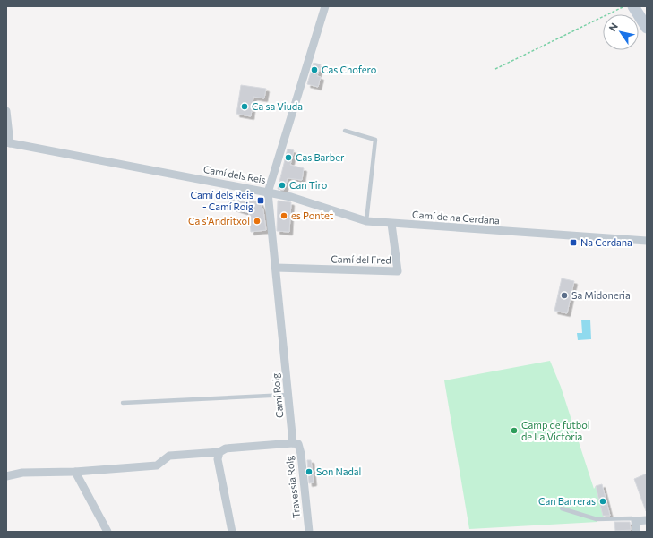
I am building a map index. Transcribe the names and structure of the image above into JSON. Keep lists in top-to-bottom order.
{
  "streets": {
    "street": [
      "Camí dels Reis",
      "Camí de na Cerdana",
      "Camí del Fred",
      "Camí Roig",
      "Travessia Roig"
    ]
  },
  "crossings": [
    ["Camí dels Reis", "Camí de na Cerdana"],
    ["Camí dels Reis", "Camí Roig"],
    ["Camí de na Cerdana", "Camí del Fred"],
    ["Camí de na Cerdana", "Camí Roig"],
    ["Camí del Fred", "Camí Roig"],
    ["Camí Roig", "Travessia Roig"]
  ],
  "places": {
    "other": [
      "Cas Chofero",
      "Ca sa Viuda",
      "Cas Barber",
      "Can Tiro",
      "es Pontet",
      "Ca s'Andritxol",
      "Sa Midoneria",
      "Camp de futbol de La Victòria",
      "Son Nadal",
      "Can Barreras"
    ],
    "transit": ["Camí dels Reis - Camí Roig", "Na Cerdana"]
  },
  "north": "top left"
}
